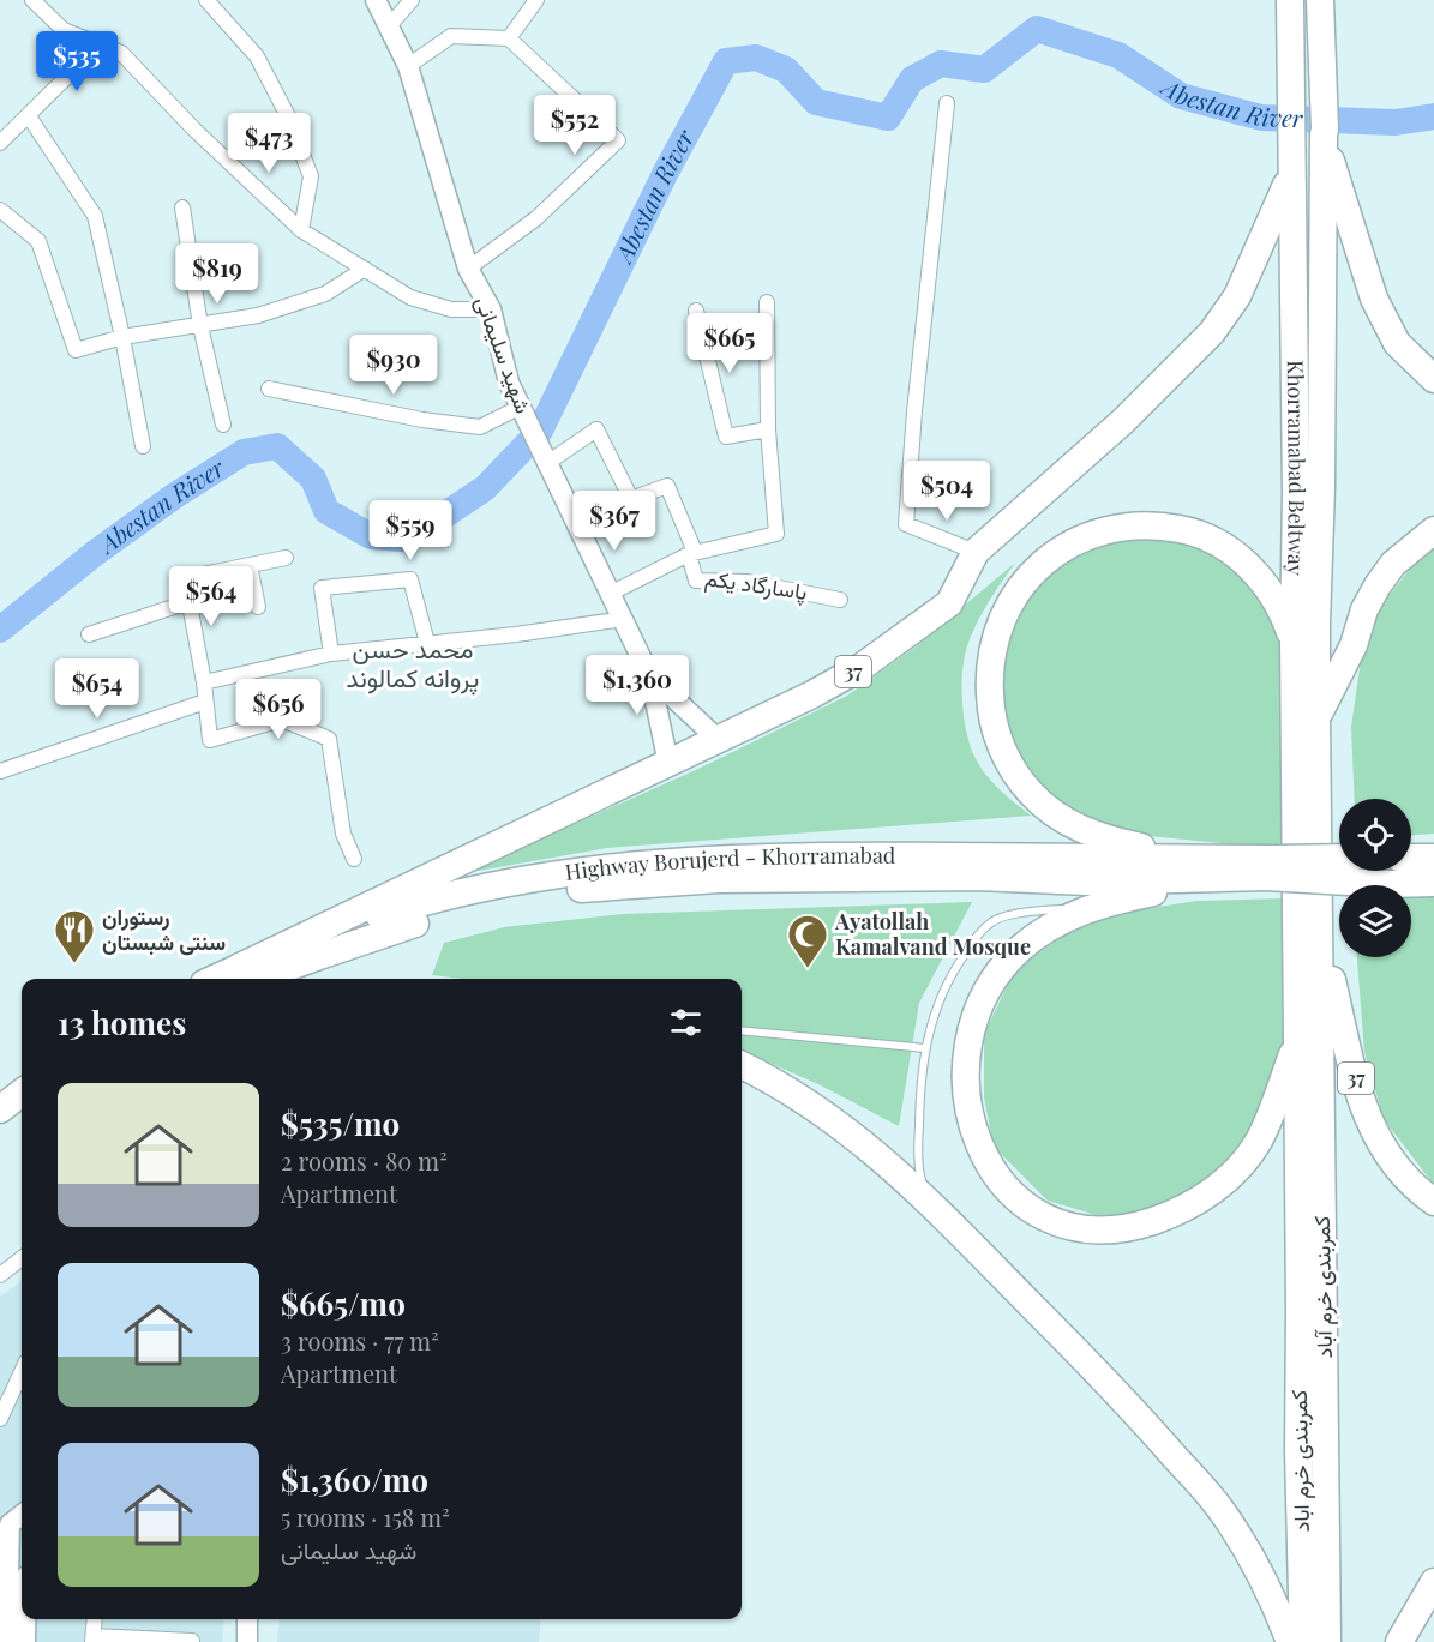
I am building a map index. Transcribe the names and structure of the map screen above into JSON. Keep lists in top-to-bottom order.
{
  "streets": {
    "highway": [
      "Khorramabad Beltway",
      "37",
      "Highway Borujerd - Khorramabad",
      "کمربندی خرم آباد",
      "کمربندی خرم اباد"
    ],
    "street": ["شهید سلیمانی", "پاسارگاد یکم"]
  },
  "crossings": [
    ["شهید سلیمانی", "پاسارگاد یکم"],
    ["شهید سلیمانی", "37"],
    ["Khorramabad Beltway", "37"],
    ["Khorramabad Beltway", "کمربندی خرم آباد"],
    ["Khorramabad Beltway", "کمربندی خرم اباد"],
    ["37", "Highway Borujerd - Khorramabad"],
    ["37", "کمربندی خرم آباد"],
    ["37", "کمربندی خرم اباد"],
    ["کمربندی خرم آباد", "کمربندی خرم اباد"]
  ],
  "districts": ["محمد حسن پروانه کمالوند"],
  "water": ["Abestan River"],
  "places": {
    "restaurant": ["رستوران سنتی شبستان"],
    "mosque": ["Ayatollah Kamalvand Mosque"]
  },
  "page": {
    "price": [
      "$535",
      "$552",
      "$473",
      "$819",
      "$665",
      "$930",
      "$504",
      "$367",
      "$559",
      "$564",
      "$1,360",
      "$654",
      "$656"
    ],
    "heading": "13 homes",
    "list": [
      {
        "name": "$535/mo",
        "note": "2 rooms · 80 m² · Apartment"
      },
      {
        "name": "$665/mo",
        "note": "3 rooms · 77 m² · Apartment"
      },
      {
        "name": "$1,360/mo",
        "note": "5 rooms · 158 m² · شهید سلیمانی"
      }
    ]
  }
}
